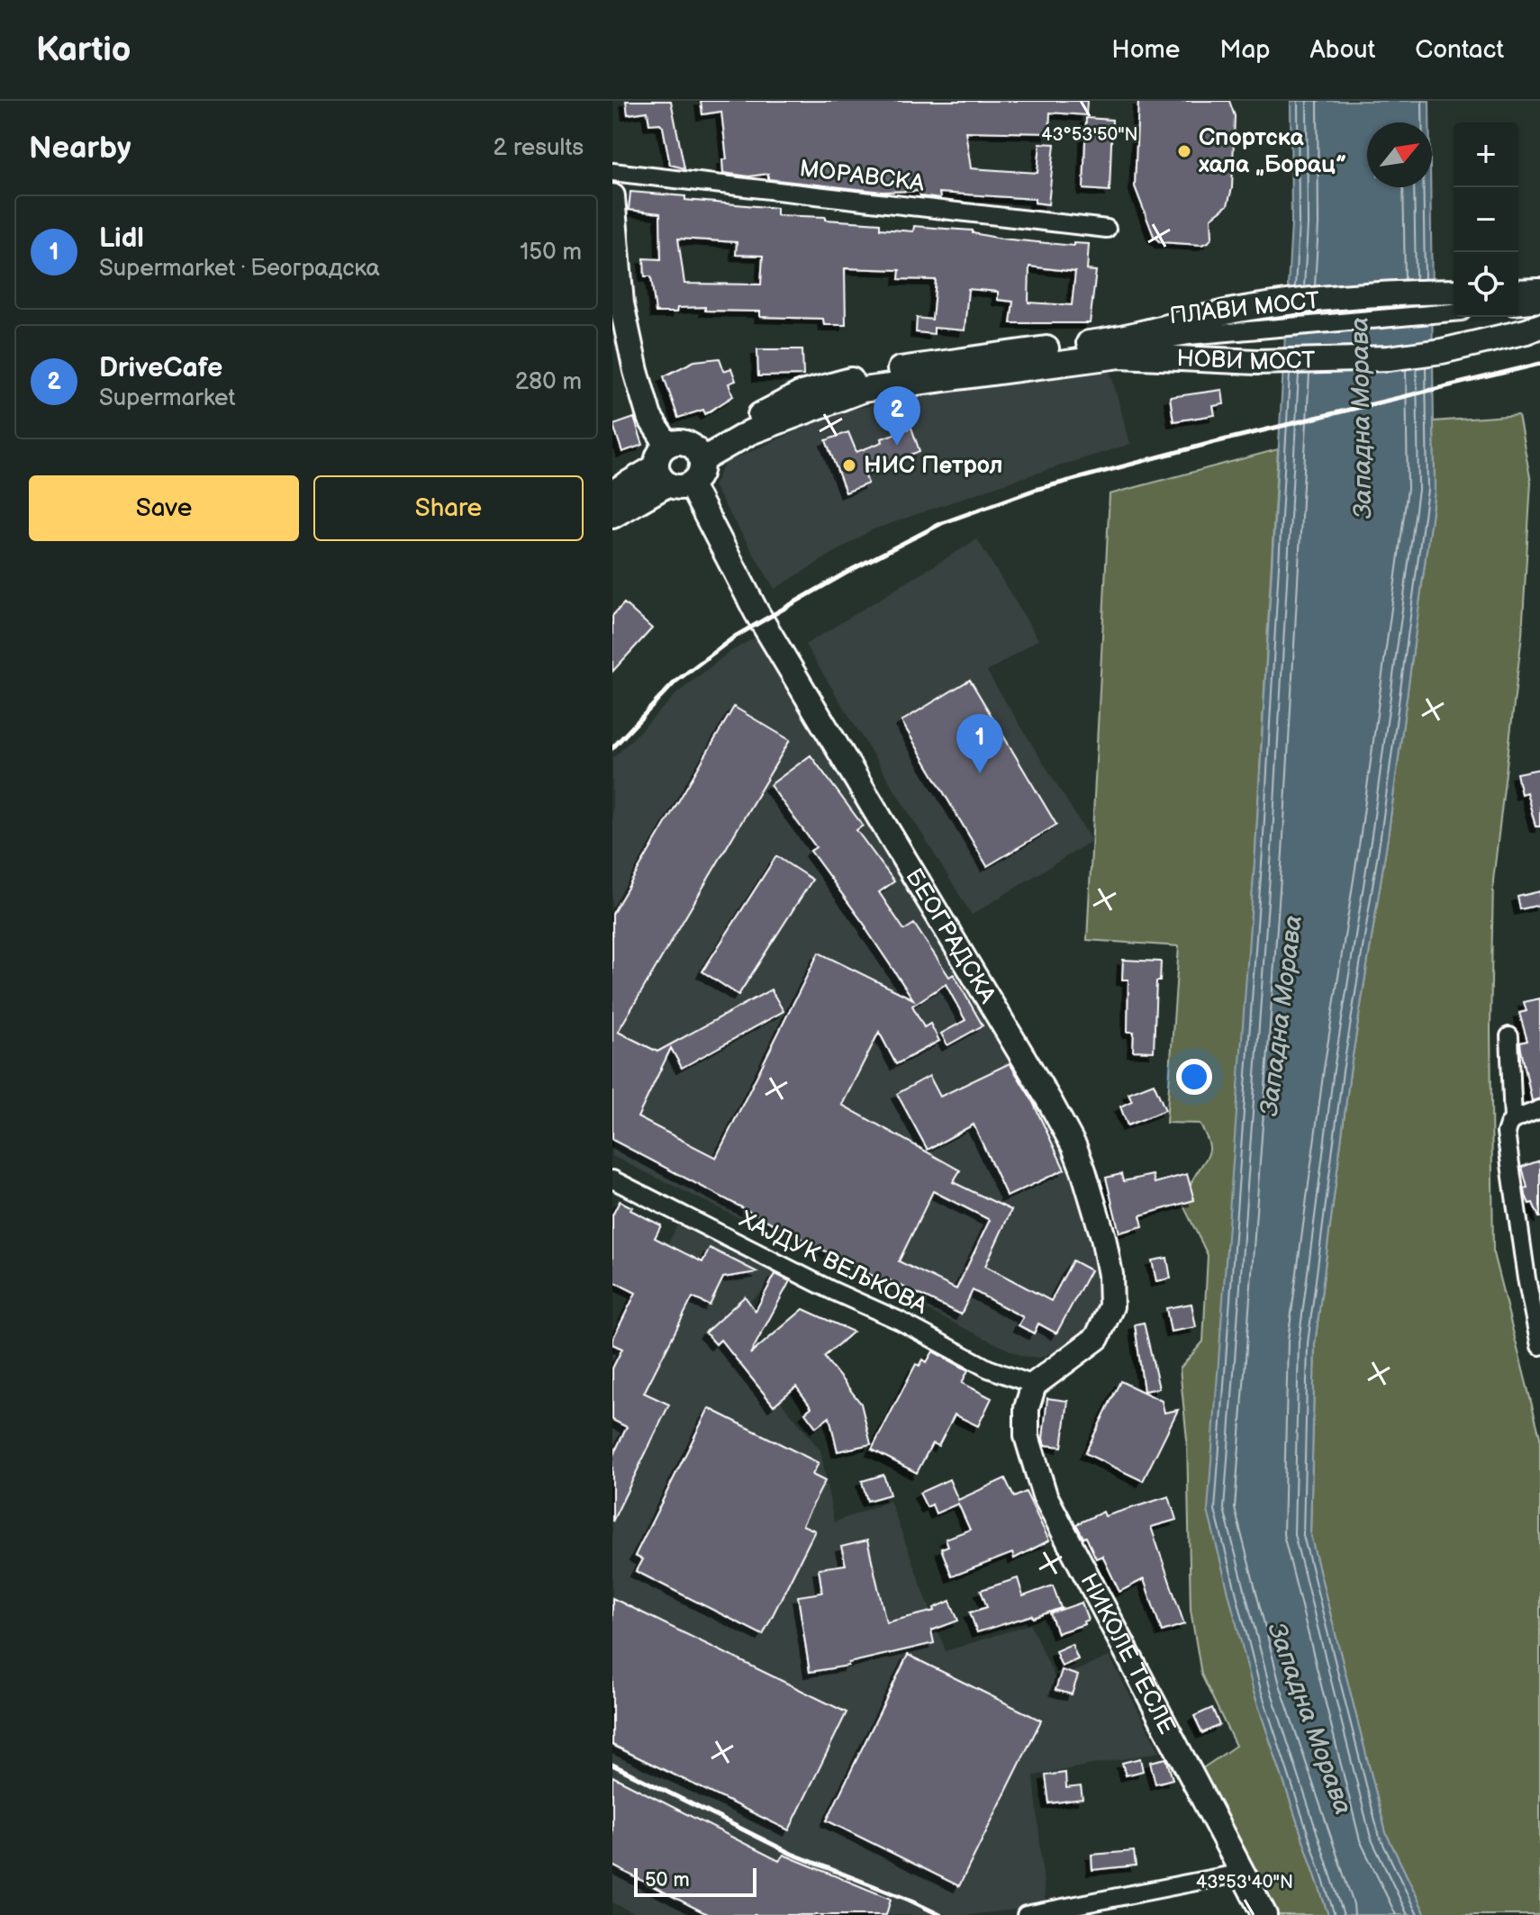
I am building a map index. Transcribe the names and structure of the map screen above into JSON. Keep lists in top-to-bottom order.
{
  "streets": {
    "street": [
      "МОРАВСКА",
      "ПЛАВИ МОСТ",
      "НОВИ МОСТ",
      "БЕОГРАДСКА",
      "ХАЈДУК ВЕЉКОВА",
      "НИКОЛЕ ТЕСЛЕ"
    ]
  },
  "crossings": [
    ["ПЛАВИ МОСТ", "НОВИ МОСТ"],
    ["БЕОГРАДСКА", "ХАЈДУК ВЕЉКОВА"],
    ["БЕОГРАДСКА", "НИКОЛЕ ТЕСЛЕ"],
    ["ХАЈДУК ВЕЉКОВА", "НИКОЛЕ ТЕСЛЕ"]
  ],
  "water": ["Западна Морава"],
  "places": ["Спортска хала „Борац”", "НИС Петрол"],
  "scale_bar": "50 m",
  "north": "top right",
  "page": {
    "header": "Kartio",
    "nav": [
      "Home",
      "Map",
      "About",
      "Contact"
    ],
    "heading": ["Nearby", "2 results"],
    "map_buttons": ["+", "−"],
    "list": [
      {
        "mark": "1",
        "name": "Lidl",
        "note": "Supermarket · Београдска",
        "value": "150 m"
      },
      {
        "mark": "2",
        "name": "DriveCafe",
        "note": "Supermarket",
        "value": "280 m"
      }
    ],
    "pins": ["2", "1"],
    "buttons": ["Save", "Share"],
    "scale": "50 m"
  },
  "coordinates": ["43°53'50\"N", "43°53'40\"N"]
}
